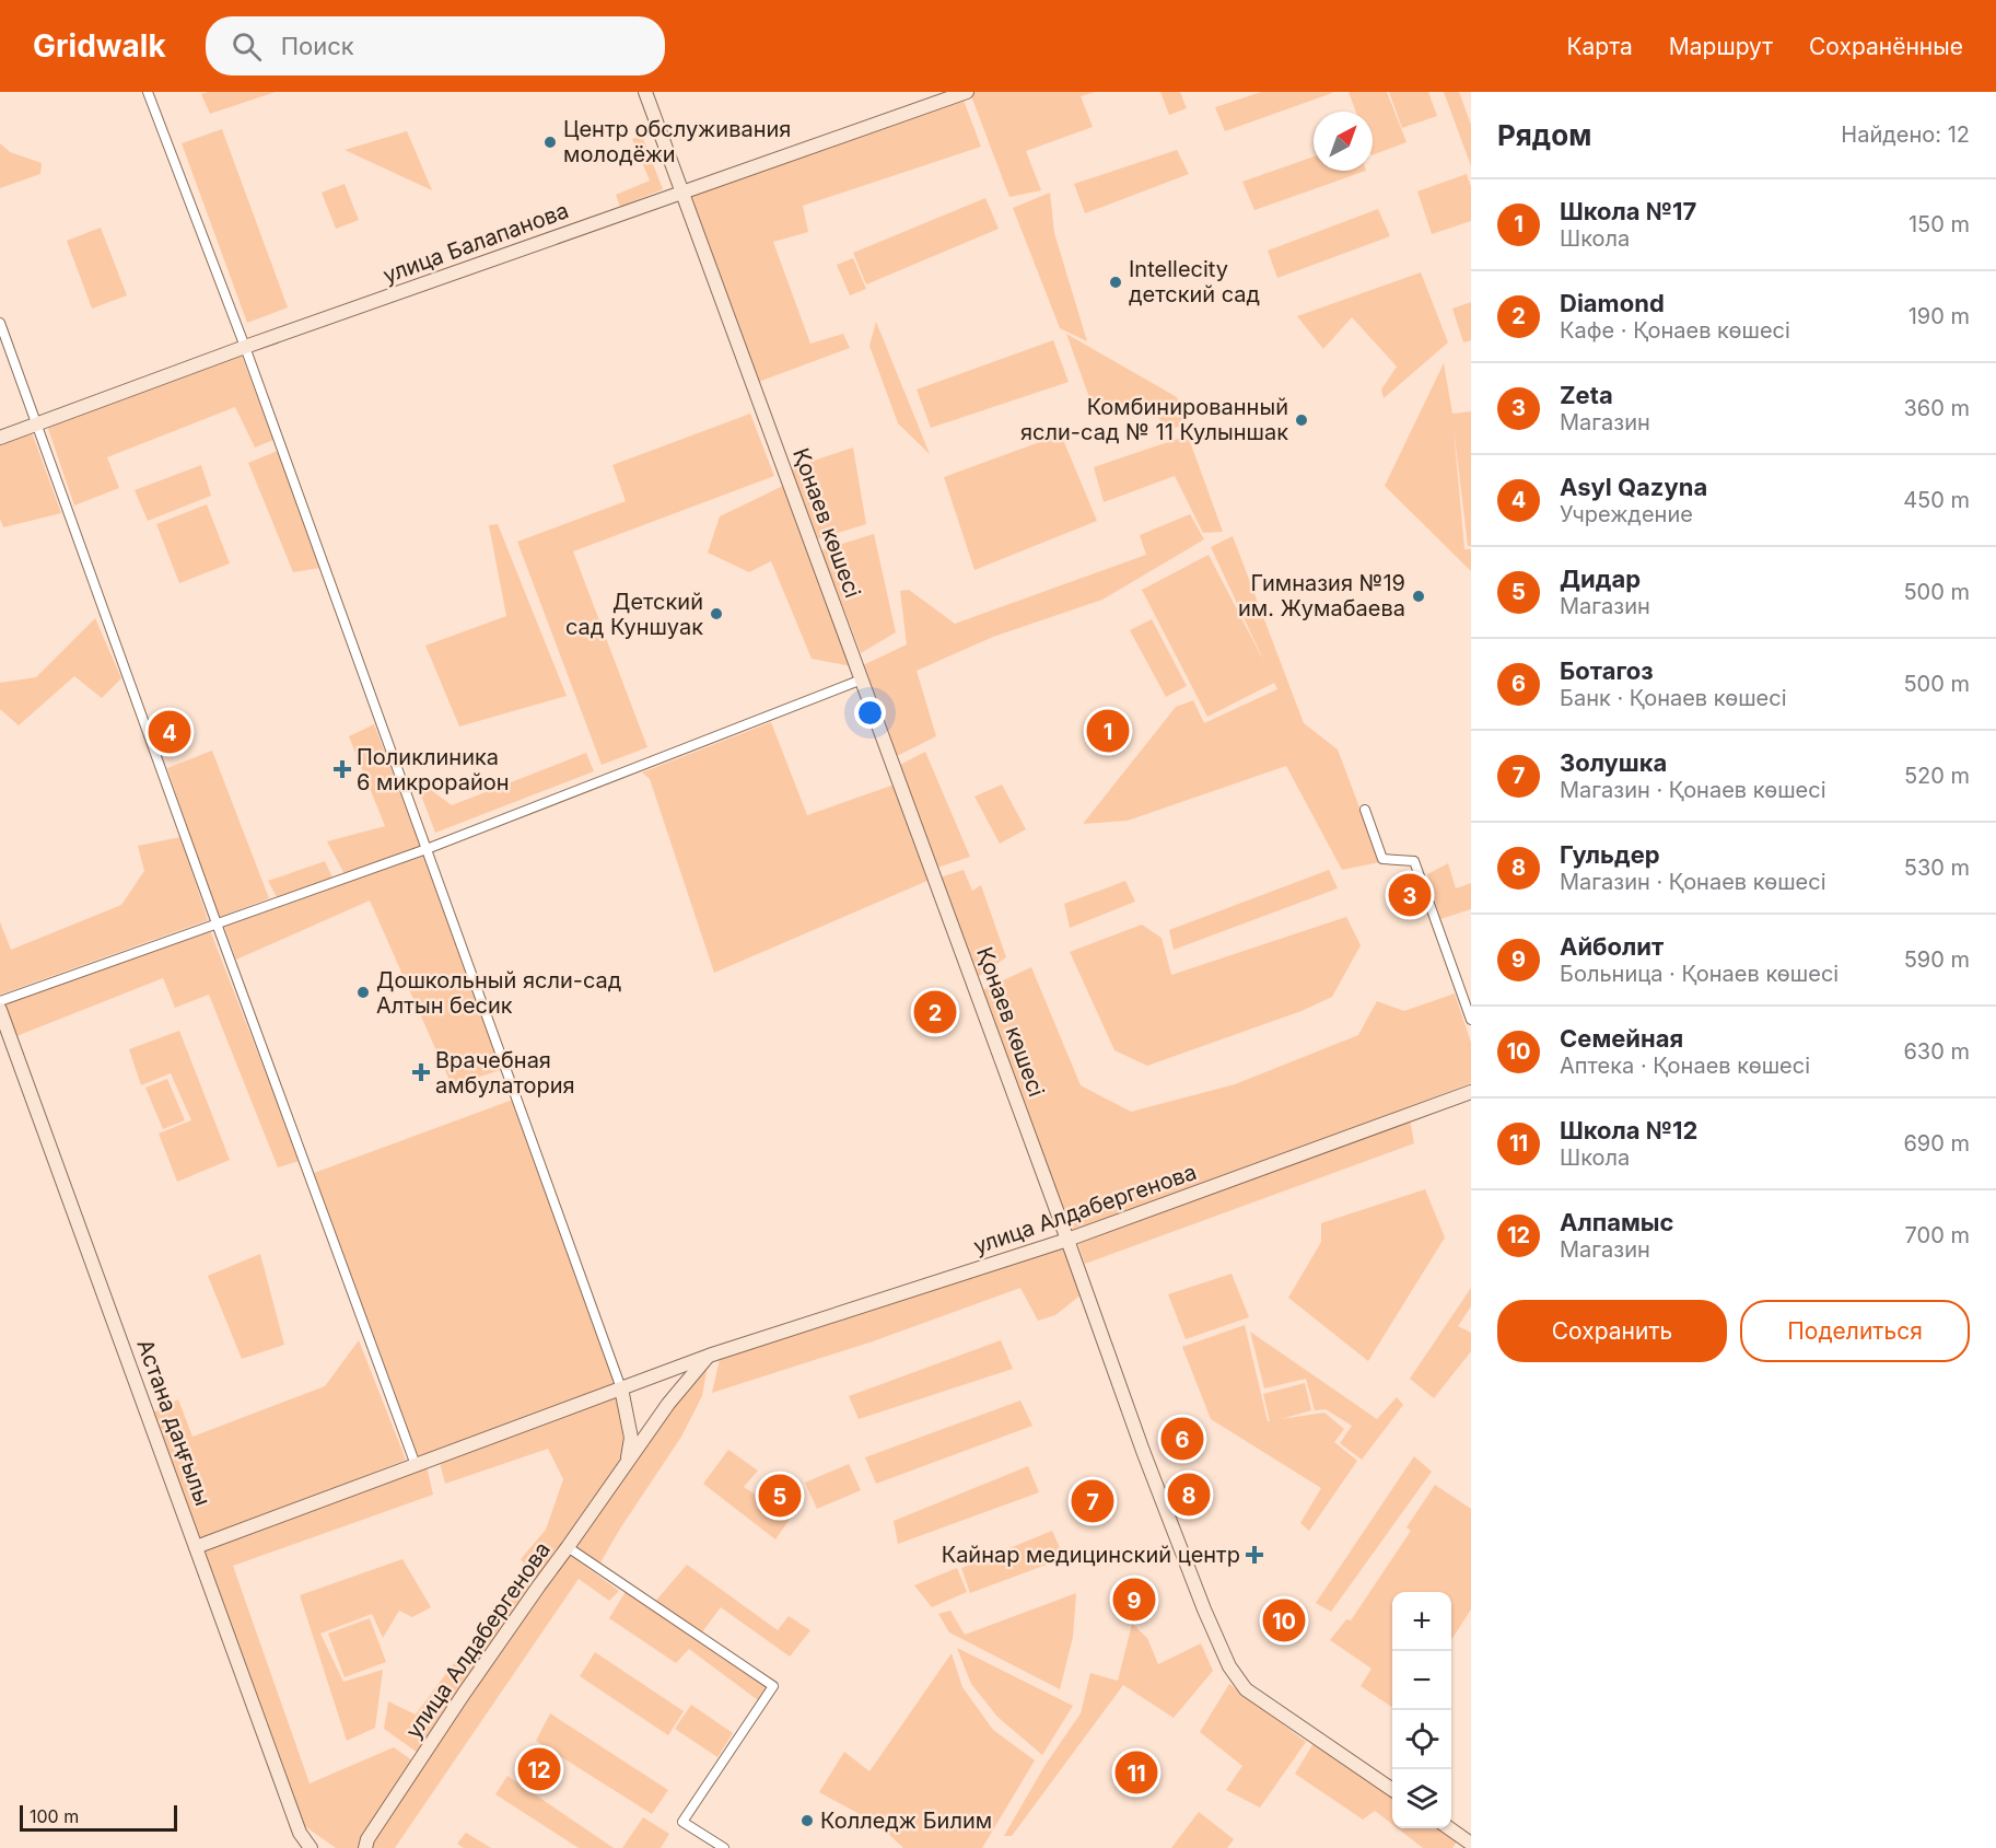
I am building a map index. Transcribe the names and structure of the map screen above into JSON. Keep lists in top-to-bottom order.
{
  "streets": {
    "street": [
      "улица Балапанова",
      "Қонаев көшесі",
      "улица Алдабергенова",
      "Астана даңғылы"
    ]
  },
  "crossings": [
    ["улица Балапанова", "Қонаев көшесі"],
    ["Қонаев көшесі", "улица Алдабергенова"],
    ["улица Алдабергенова", "Астана даңғылы"]
  ],
  "places": {
    "other": [
      "Центр обслуживания молодёжи",
      "Intellecity детский сад",
      "Комбинированный ясли-сад № 11 Кулыншак",
      "Гимназия №19 им. Жумабаева",
      "Детский сад Куншуак",
      "Дошкольный ясли-сад Алтын бесик",
      "Колледж Билим"
    ],
    "health": ["Поликлиника 6 микрорайон", "Врачебная амбулатория", "Кайнар медицинский центр"]
  },
  "scale_bar": "100 m",
  "north": "top right",
  "page": {
    "header": "Gridwalk",
    "search": "Поиск",
    "nav": ["Карта", "Маршрут", "Сохранённые"],
    "heading": ["Рядом", "Найдено: 12"],
    "list": [
      {
        "mark": "1",
        "name": "Школа №17",
        "note": "Школа",
        "value": "150 m"
      },
      {
        "mark": "2",
        "name": "Diamond",
        "note": "Кафе · Қонаев көшесі",
        "value": "190 m"
      },
      {
        "mark": "3",
        "name": "Zeta",
        "note": "Магазин",
        "value": "360 m"
      },
      {
        "mark": "4",
        "name": "Asyl Qazyna",
        "note": "Учреждение",
        "value": "450 m"
      },
      {
        "mark": "5",
        "name": "Дидар",
        "note": "Магазин",
        "value": "500 m"
      },
      {
        "mark": "6",
        "name": "Ботагоз",
        "note": "Банк · Қонаев көшесі",
        "value": "500 m"
      },
      {
        "mark": "7",
        "name": "Золушка",
        "note": "Магазин · Қонаев көшесі",
        "value": "520 m"
      },
      {
        "mark": "8",
        "name": "Гульдер",
        "note": "Магазин · Қонаев көшесі",
        "value": "530 m"
      },
      {
        "mark": "9",
        "name": "Айболит",
        "note": "Больница · Қонаев көшесі",
        "value": "590 m"
      },
      {
        "mark": "10",
        "name": "Семейная",
        "note": "Аптека · Қонаев көшесі",
        "value": "630 m"
      },
      {
        "mark": "11",
        "name": "Школа №12",
        "note": "Школа",
        "value": "690 m"
      },
      {
        "mark": "12",
        "name": "Алпамыс",
        "note": "Магазин",
        "value": "700 m"
      }
    ],
    "pins": [
      "1",
      "4",
      "3",
      "2",
      "6",
      "8",
      "5",
      "7",
      "9",
      "10",
      "12",
      "11"
    ],
    "buttons": ["Сохранить", "Поделиться"],
    "map_buttons": ["+", "−"],
    "scale": "100 m"
  }
}
